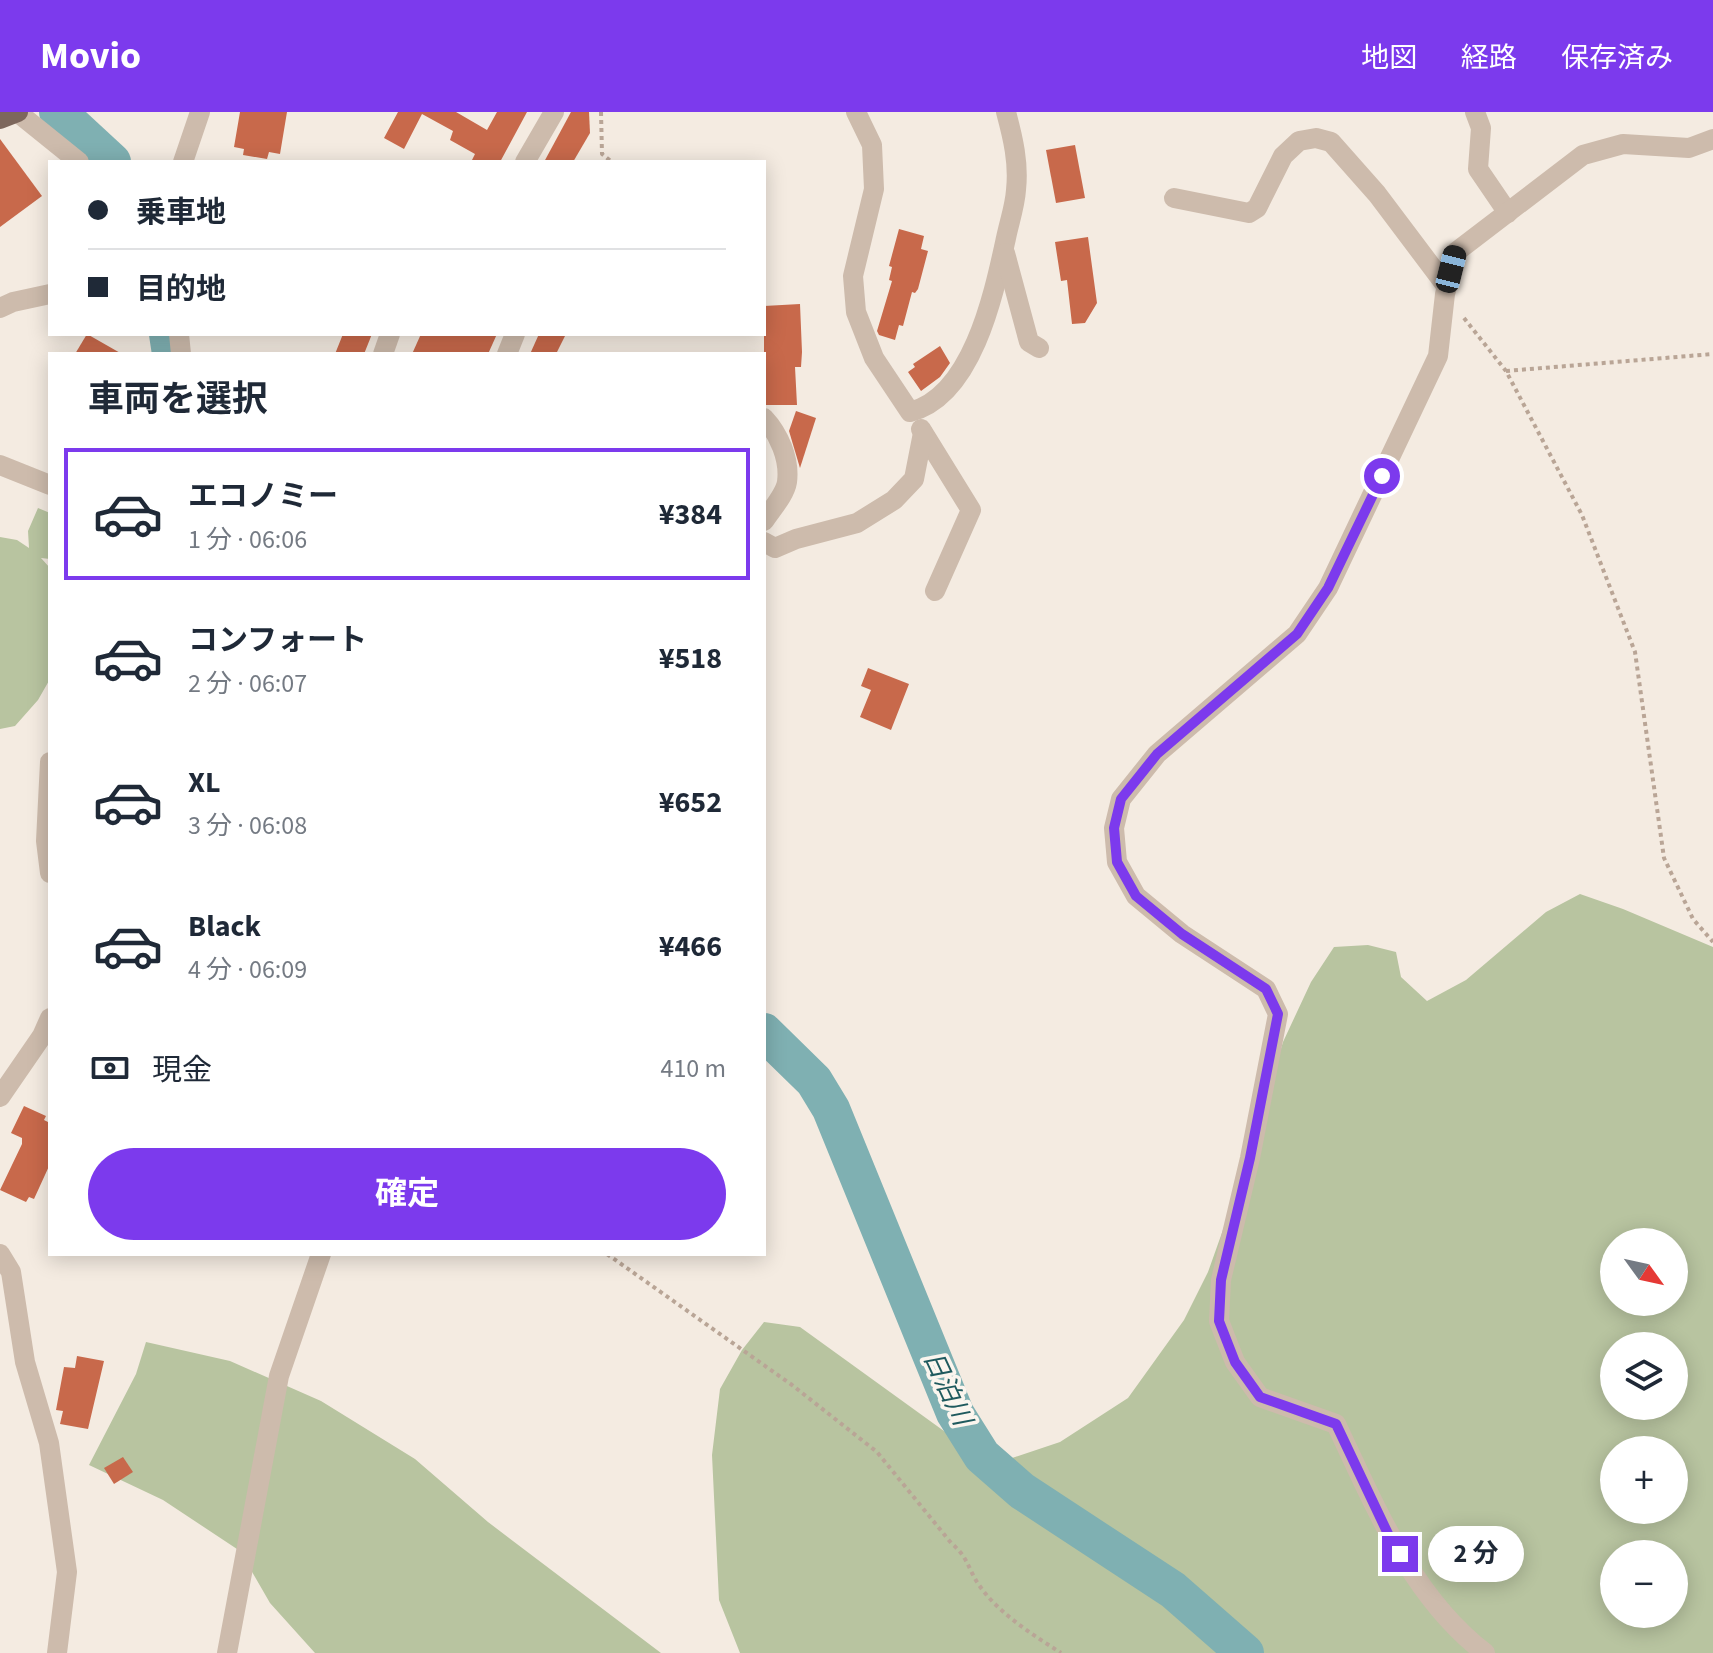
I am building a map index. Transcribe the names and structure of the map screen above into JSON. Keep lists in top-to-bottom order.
{
  "water": ["日泊川"],
  "north": "bottom right",
  "page": {
    "header": "Movio",
    "nav": ["地図", "経路", "保存済み"],
    "banner": ["乗車地", "目的地"],
    "heading": "車両を選択",
    "list": [
      {
        "name": "エコノミー",
        "note": "1 分 · 06:06",
        "value": "¥384"
      },
      {
        "name": "コンフォート",
        "note": "2 分 · 06:07",
        "value": "¥518"
      },
      {
        "name": "XL",
        "note": "3 分 · 06:08",
        "value": "¥652"
      },
      {
        "name": "Black",
        "note": "4 分 · 06:09",
        "value": "¥466"
      }
    ],
    "pay": ["現金", "410 m"],
    "buttons": "確定",
    "map_buttons": ["+", "−"],
    "bubble": "2 分"
  }
}
